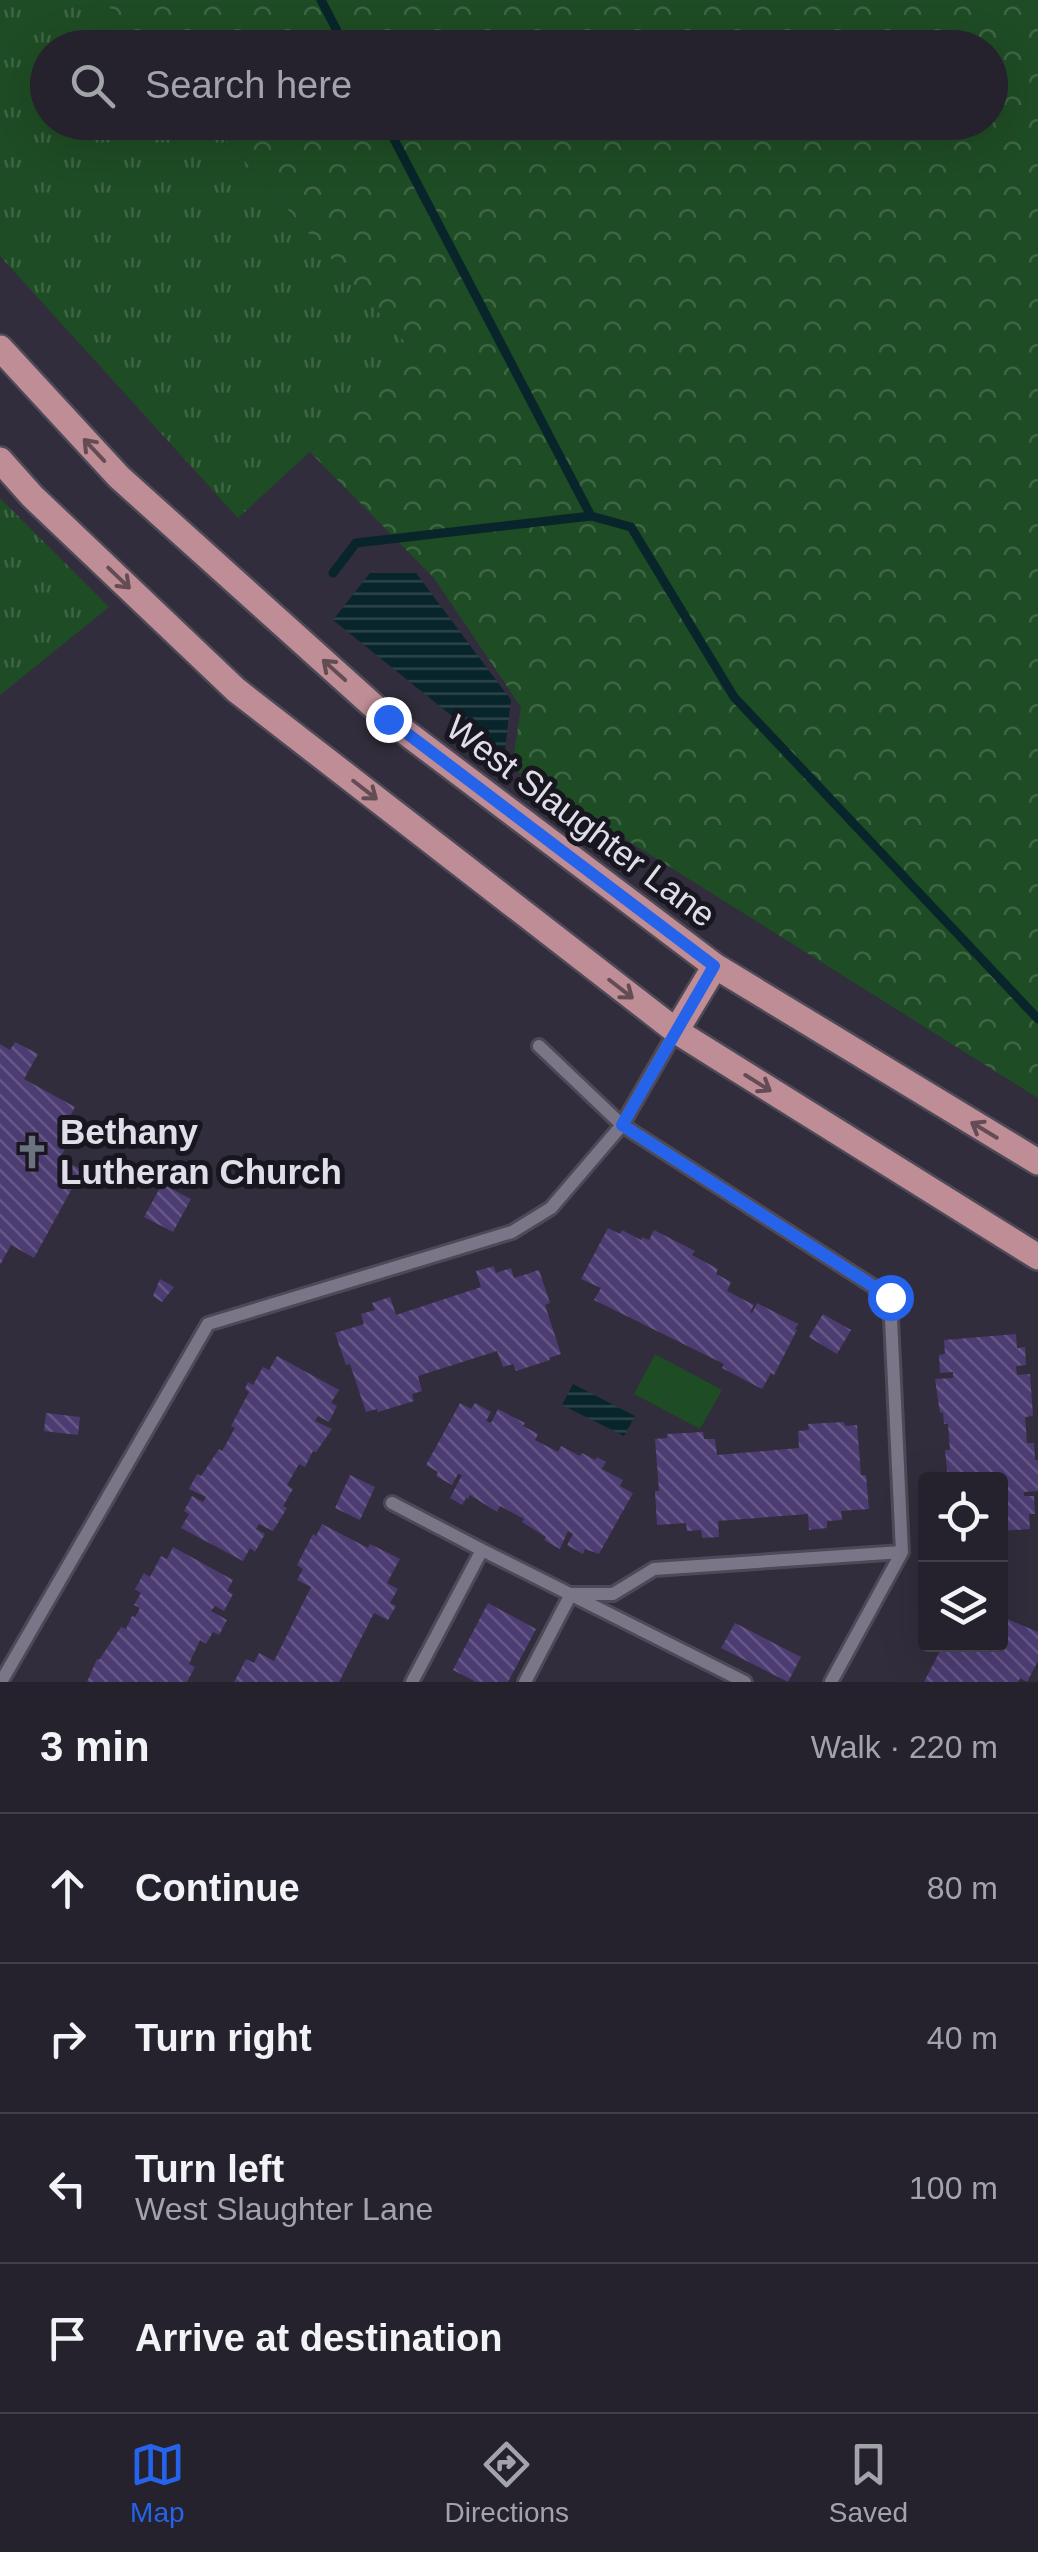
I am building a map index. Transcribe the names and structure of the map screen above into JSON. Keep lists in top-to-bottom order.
{
  "streets": {
    "main road": ["West Slaughter Lane"]
  },
  "places": {
    "church": ["Bethany Lutheran Church"]
  },
  "page": {
    "search": "Search here",
    "heading": ["3 min", "Walk · 220 m"],
    "list": [
      ["Continue", "80 m"],
      ["Turn right", "40 m"],
      ["Turn left", "West Slaughter Lane", "100 m"],
      "Arrive at destination"
    ],
    "nav": ["Map", "Directions", "Saved"]
  }
}
